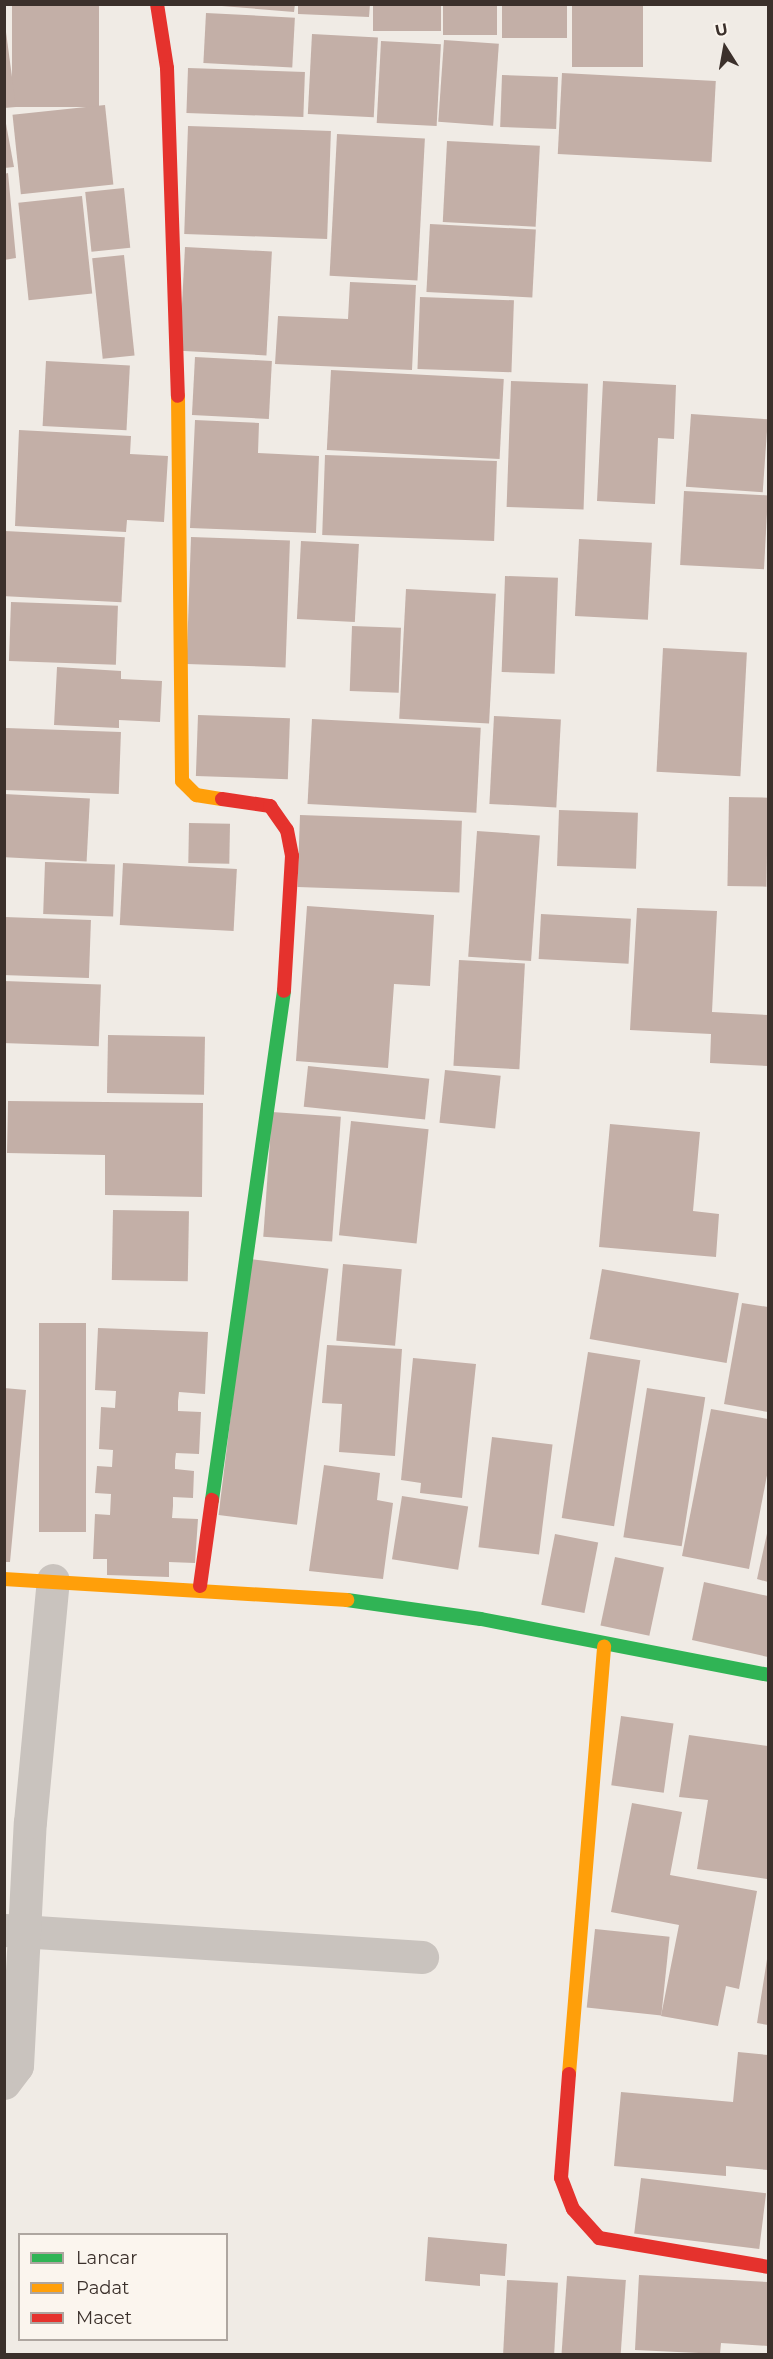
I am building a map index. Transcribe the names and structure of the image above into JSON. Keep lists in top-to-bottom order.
{
  "legend": ["Lancar", "Padat", "Macet"],
  "north": "top"
}
